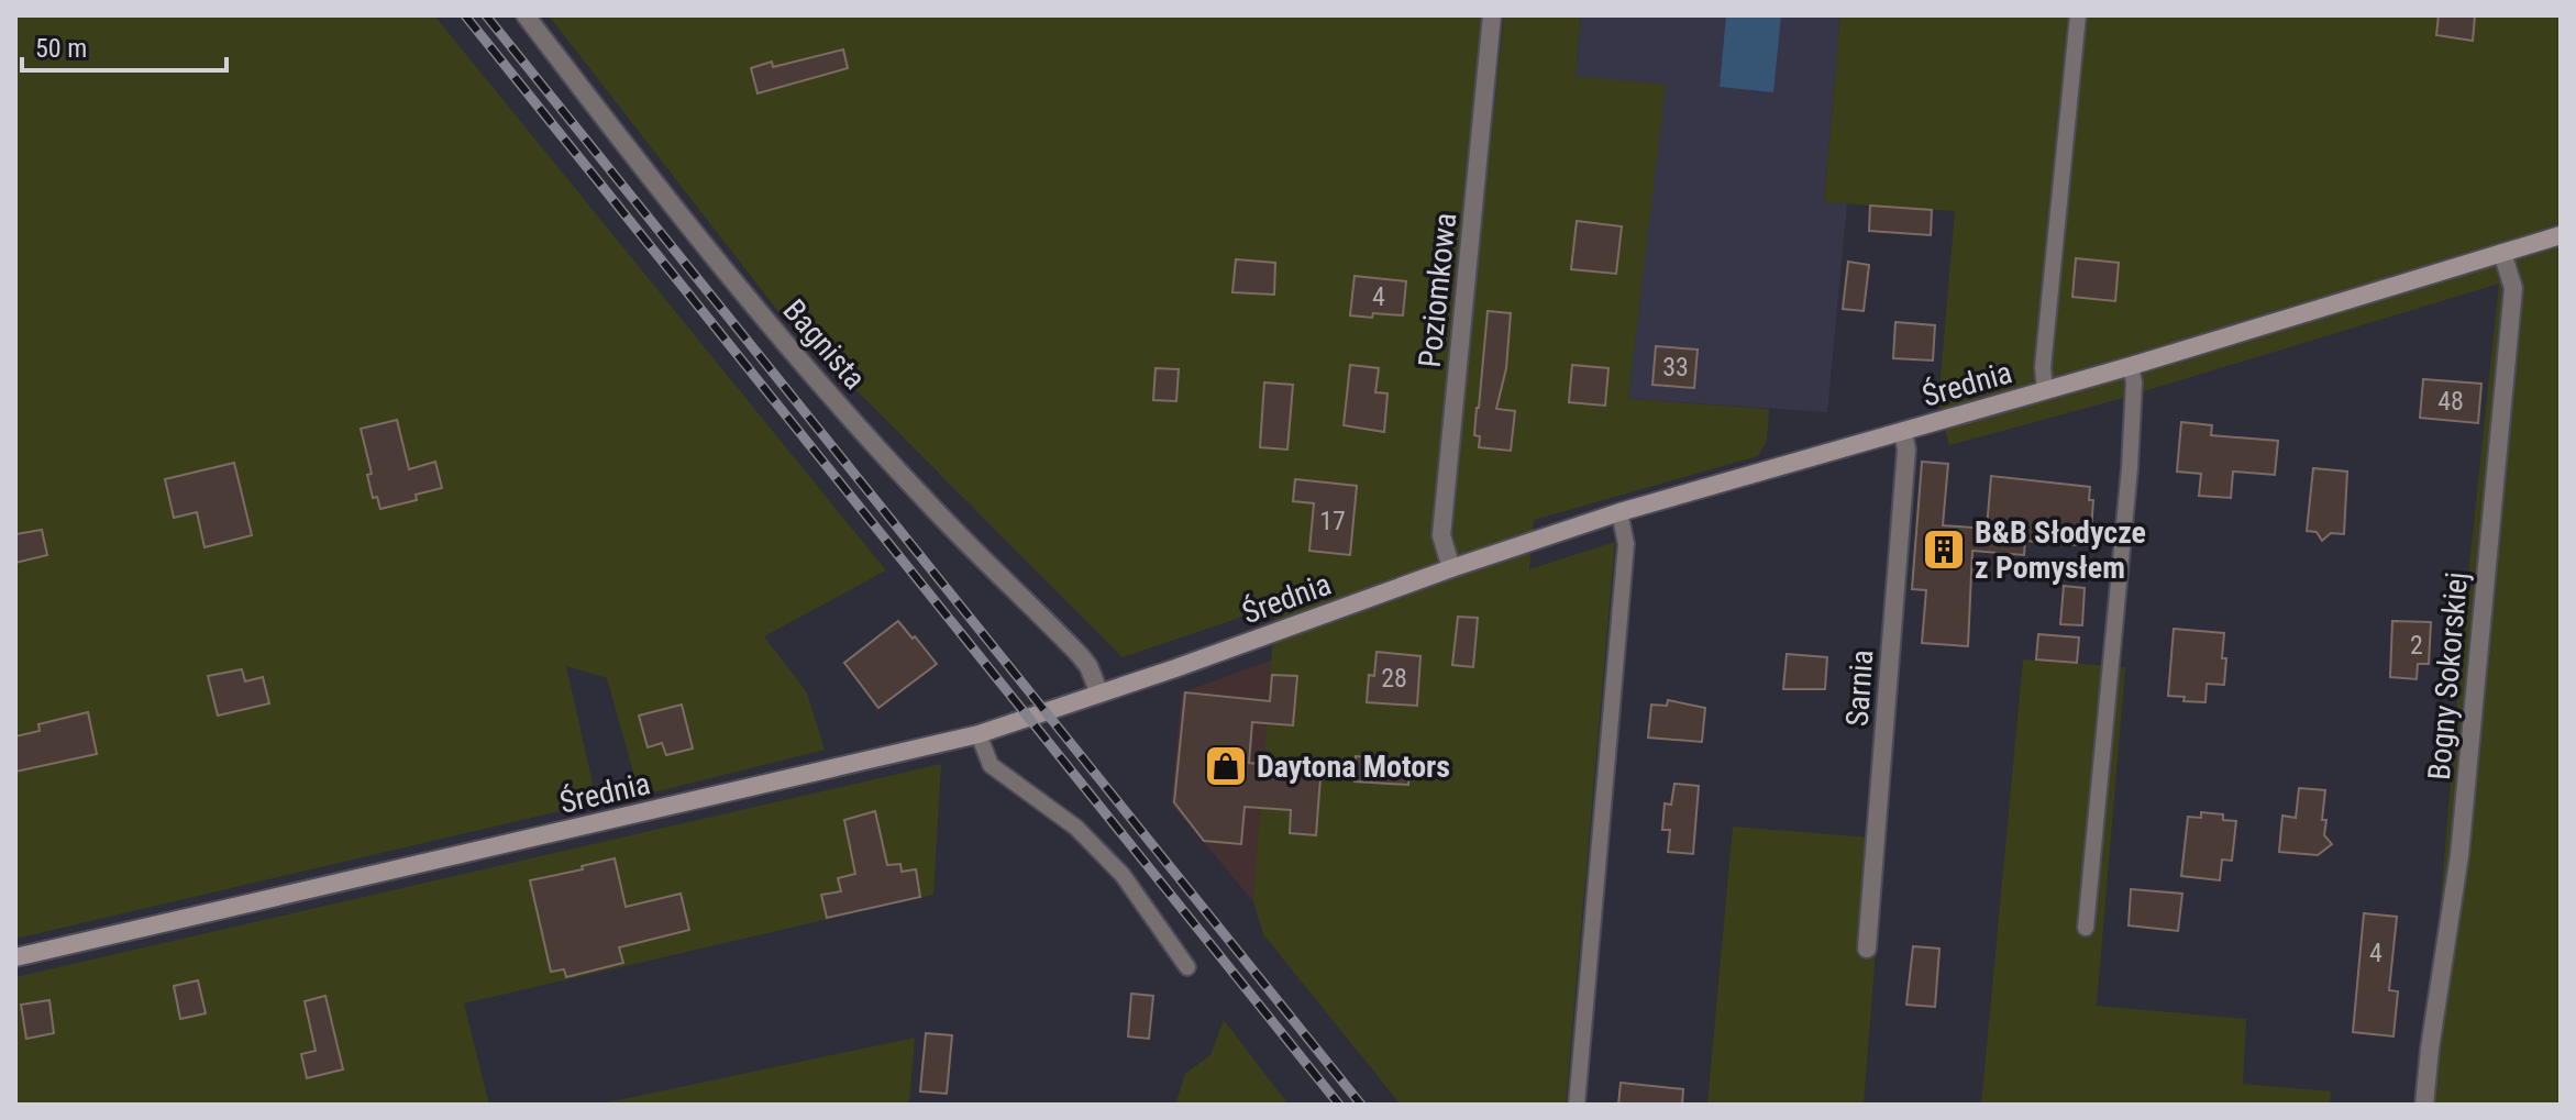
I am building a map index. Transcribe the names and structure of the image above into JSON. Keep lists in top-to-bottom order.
{
  "streets": {
    "street": [
      "Poziomkowa",
      "Bagnista",
      "Średnia",
      "Bogny Sokorskiej",
      "Sarnia"
    ]
  },
  "crossings": [
    ["Poziomkowa", "Średnia"],
    ["Bagnista", "Średnia"],
    ["Średnia", "Bogny Sokorskiej"],
    ["Średnia", "Sarnia"]
  ],
  "places": {
    "building": ["B&B Słodycze z Pomysłem"],
    "shop": ["Daytona Motors"]
  },
  "house_numbers": [
    "4",
    "33",
    "48",
    "17",
    "2",
    "28",
    "4"
  ],
  "scale_bar": "50 m"
}
